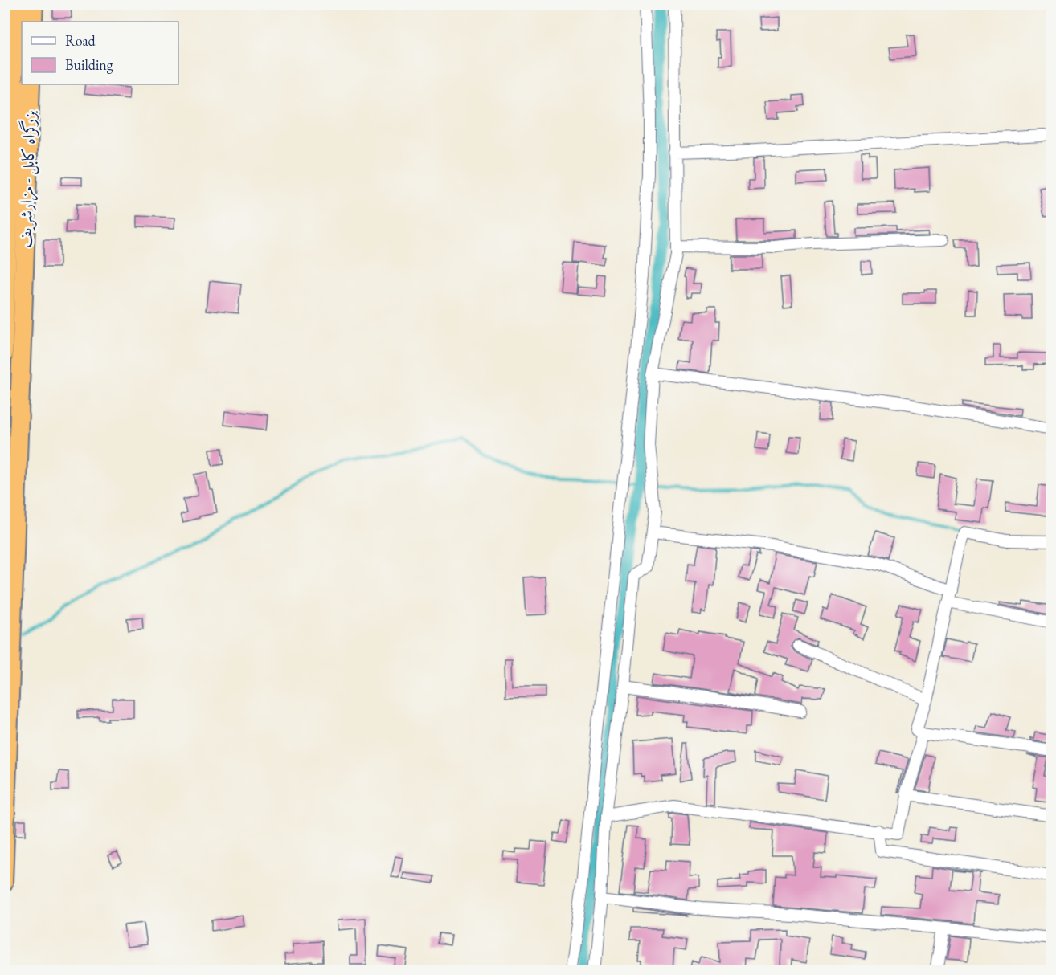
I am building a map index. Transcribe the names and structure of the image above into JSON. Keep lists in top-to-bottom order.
{
  "streets": {
    "highway": ["بزرگراه کابل - مزارشریف"]
  },
  "legend": ["Road", "Building"]
}
